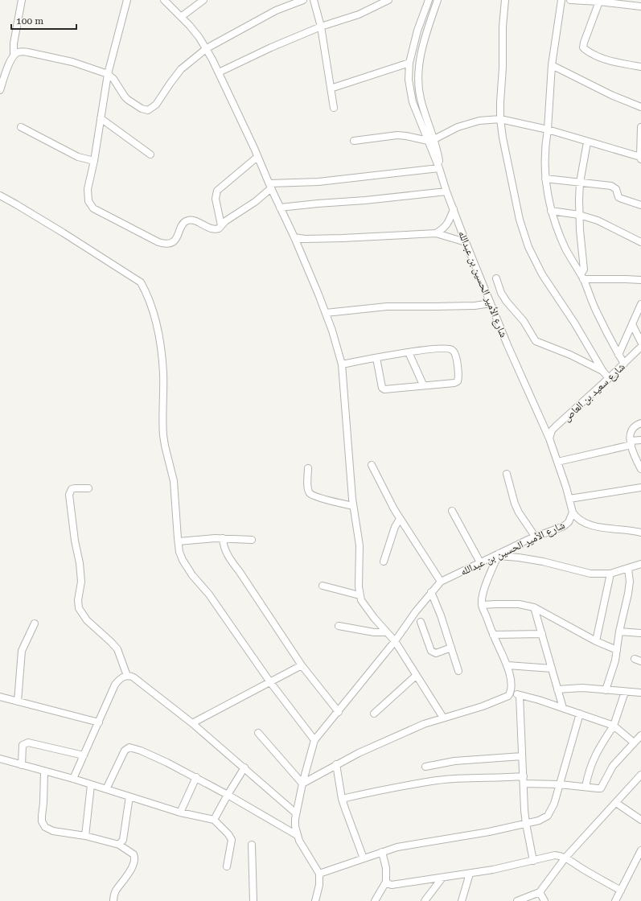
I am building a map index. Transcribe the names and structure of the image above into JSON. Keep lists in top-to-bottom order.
{
  "streets": {
    "street": ["شارع الأمير الحسين بن عبدالله", "شارع سعيد بن العاص"]
  },
  "crossings": [
    ["شارع الأمير الحسين بن عبدالله", "شارع سعيد بن العاص"]
  ],
  "scale_bar": "100 m"
}
